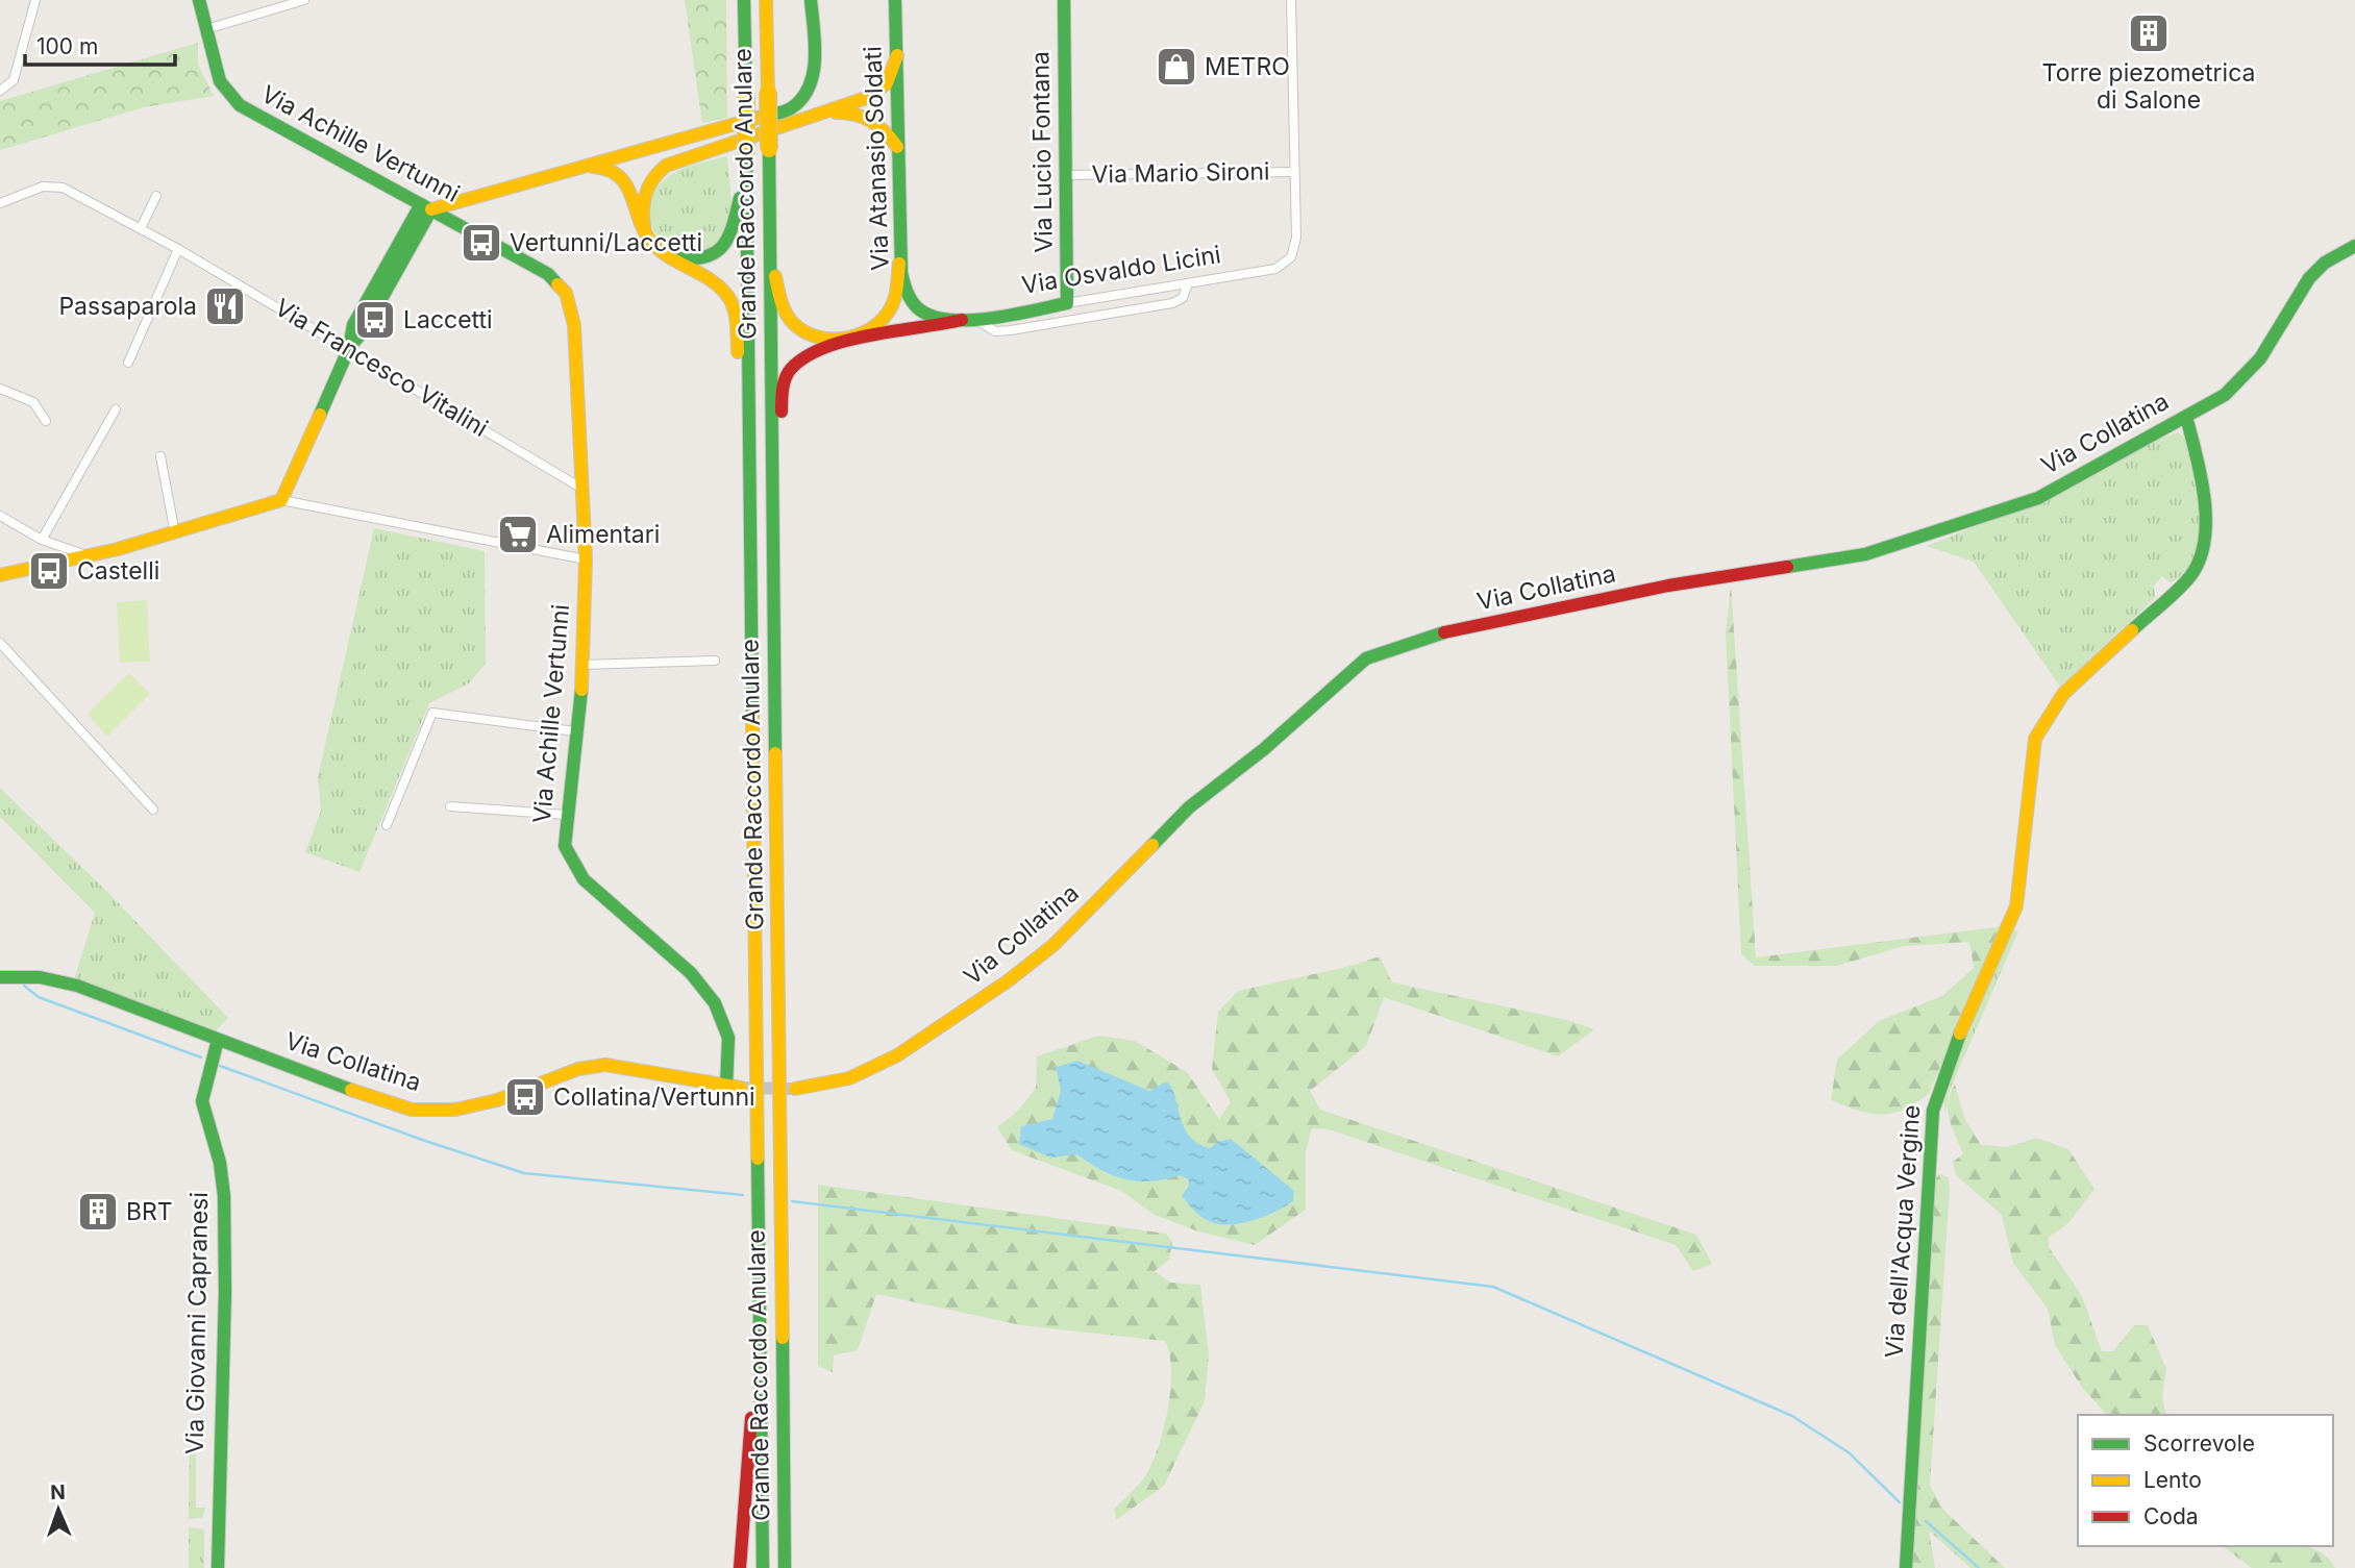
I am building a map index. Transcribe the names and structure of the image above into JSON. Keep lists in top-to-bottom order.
{
  "streets": {
    "main road": [
      "Via Achille Vertunni",
      "Via Lucio Fontana",
      "Via Atanasio Soldati",
      "Grande Raccordo Anulare",
      "Via Osvaldo Licini",
      "Via Collatina",
      "Via dell'Acqua Vergine",
      "Via Giovanni Capranesi"
    ],
    "street": ["Via Mario Sironi", "Via Francesco Vitalini"]
  },
  "crossings": [
    ["Via Achille Vertunni", "Via Francesco Vitalini"],
    ["Via Achille Vertunni", "Via Collatina"],
    ["Via Lucio Fontana", "Via Mario Sironi"],
    ["Via Lucio Fontana", "Via Osvaldo Licini"],
    ["Via Atanasio Soldati", "Via Osvaldo Licini"],
    ["Via Mario Sironi", "Via Osvaldo Licini"],
    ["Via Collatina", "Via dell'Acqua Vergine"],
    ["Via Collatina", "Via Giovanni Capranesi"]
  ],
  "places": {
    "building": ["Torre piezometrica di Salone", "BRT"],
    "shop": ["METRO"],
    "bus stop": [
      "Vertunni/Laccetti",
      "Laccetti",
      "Castelli",
      "Collatina/Vertunni"
    ],
    "restaurant": ["Passaparola"],
    "supermarket": ["Alimentari"]
  },
  "legend": ["Scorrevole", "Lento", "Coda"],
  "scale_bar": "100 m",
  "north": "top"
}
